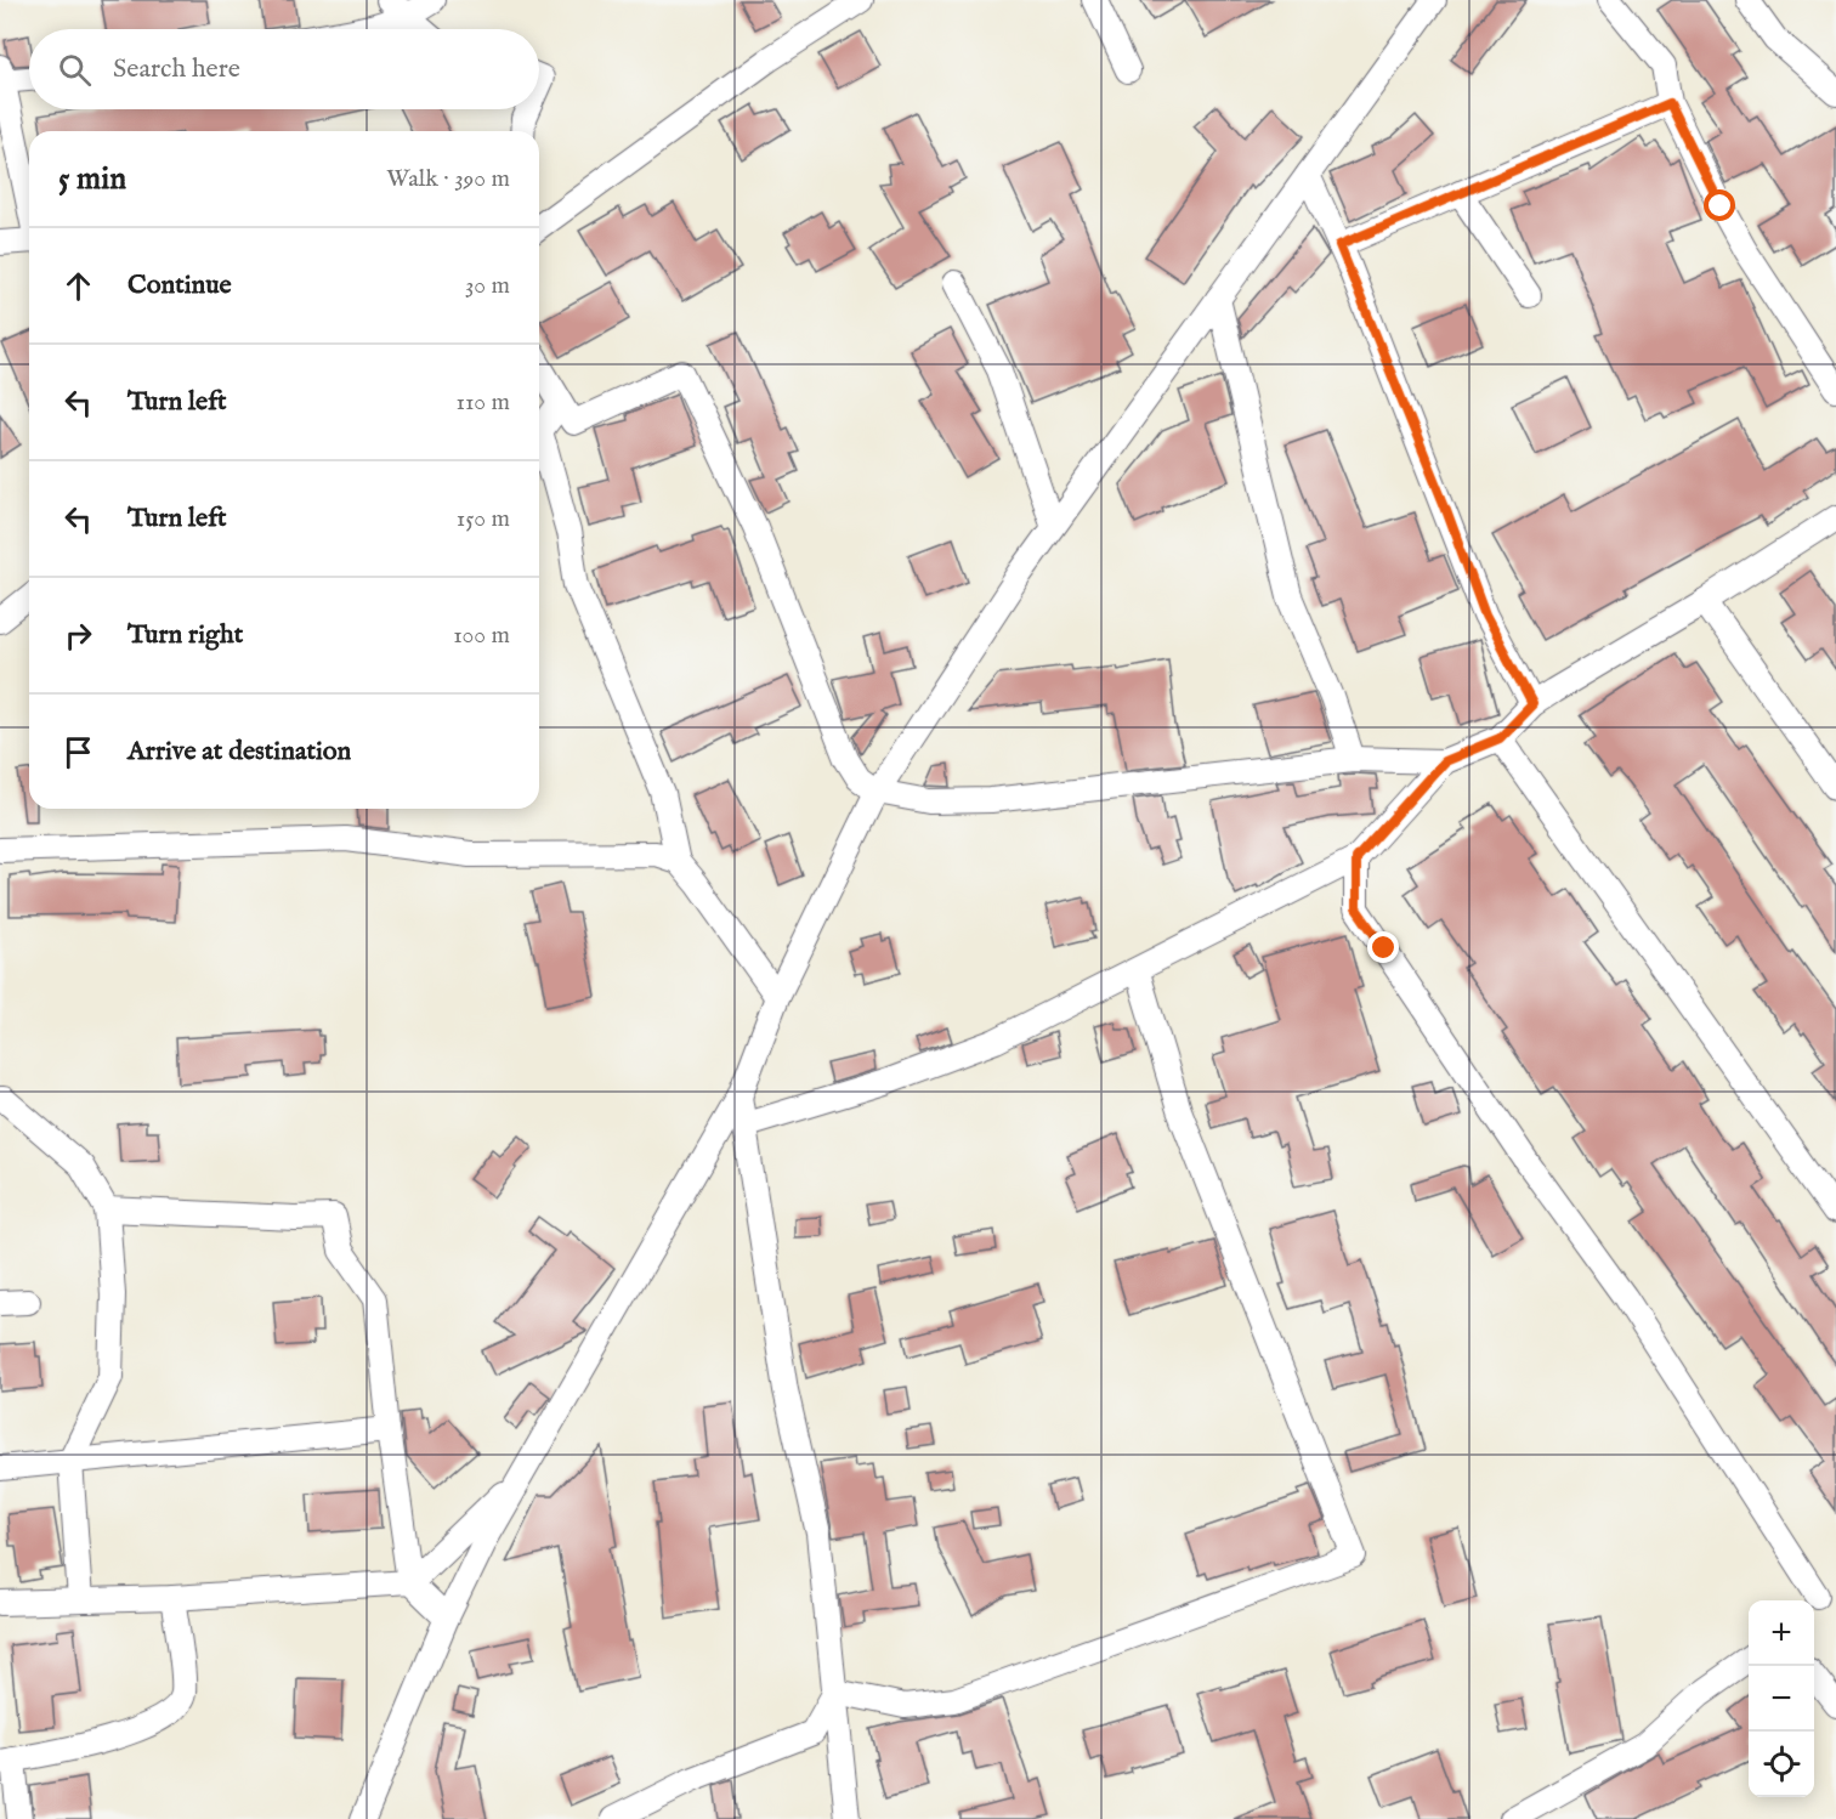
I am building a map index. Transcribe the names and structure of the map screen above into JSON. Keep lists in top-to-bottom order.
{
  "page": {
    "search": "Search here",
    "heading": ["5 min", "Walk · 390 m"],
    "list": [
      ["Continue", "30 m"],
      ["Turn left", "110 m"],
      ["Turn left", "150 m"],
      ["Turn right", "100 m"],
      "Arrive at destination"
    ],
    "map_buttons": ["+", "−"]
  }
}
